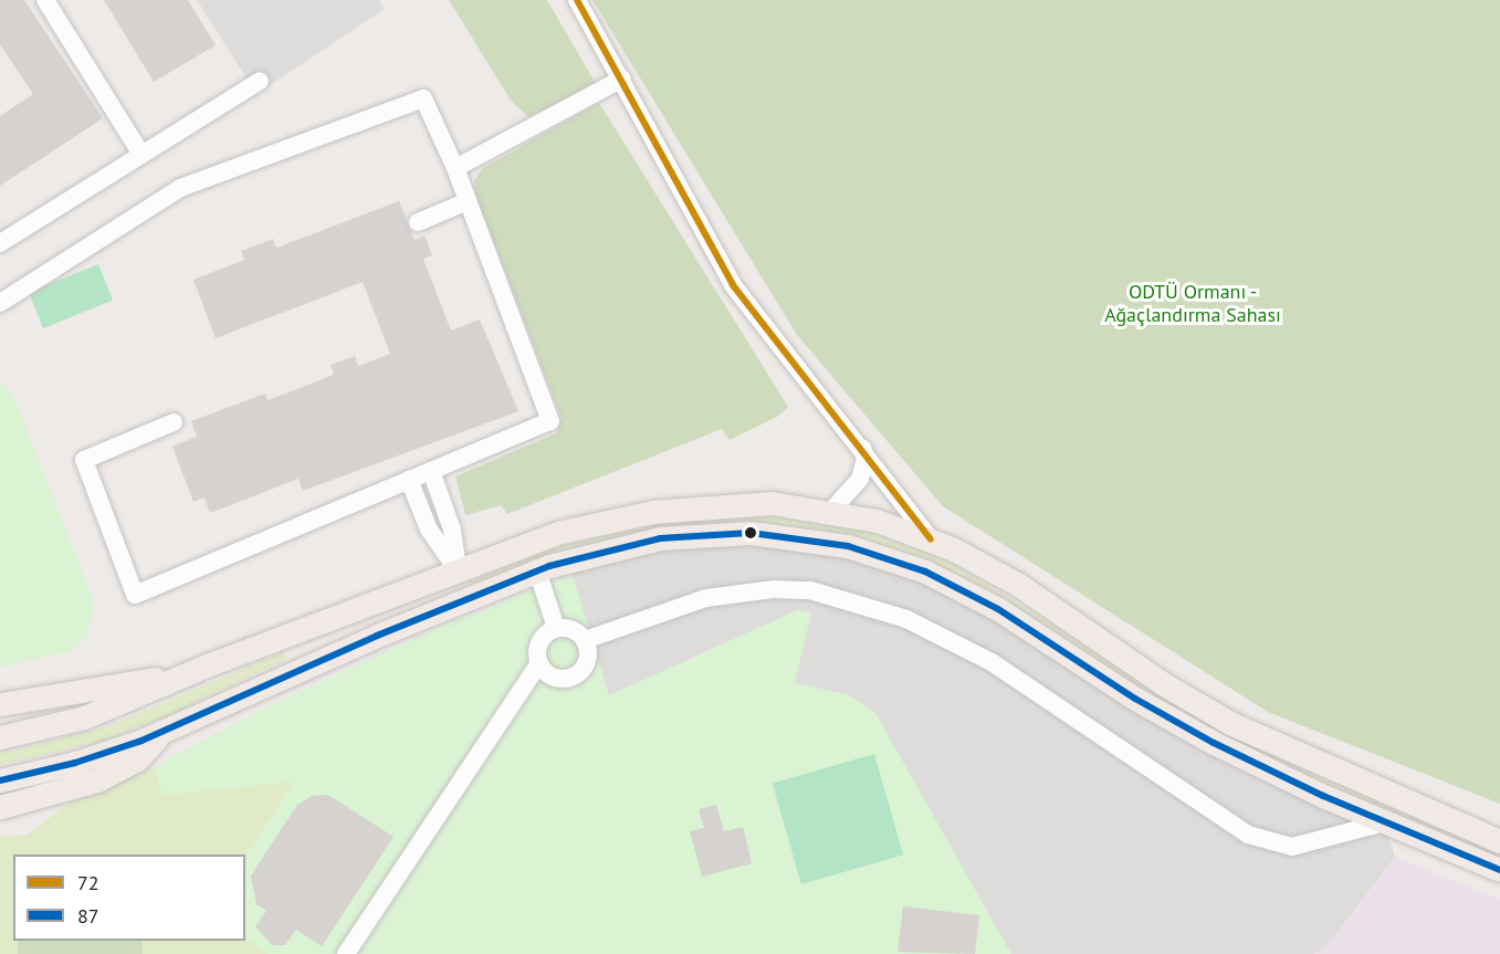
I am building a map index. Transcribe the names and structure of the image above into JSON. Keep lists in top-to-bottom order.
{
  "parks": ["ODTÜ Ormanı - Ağaçlandırma Sahası"],
  "lines": ["transit line 72", "transit line 87"],
  "legend": ["72", "87"]
}
